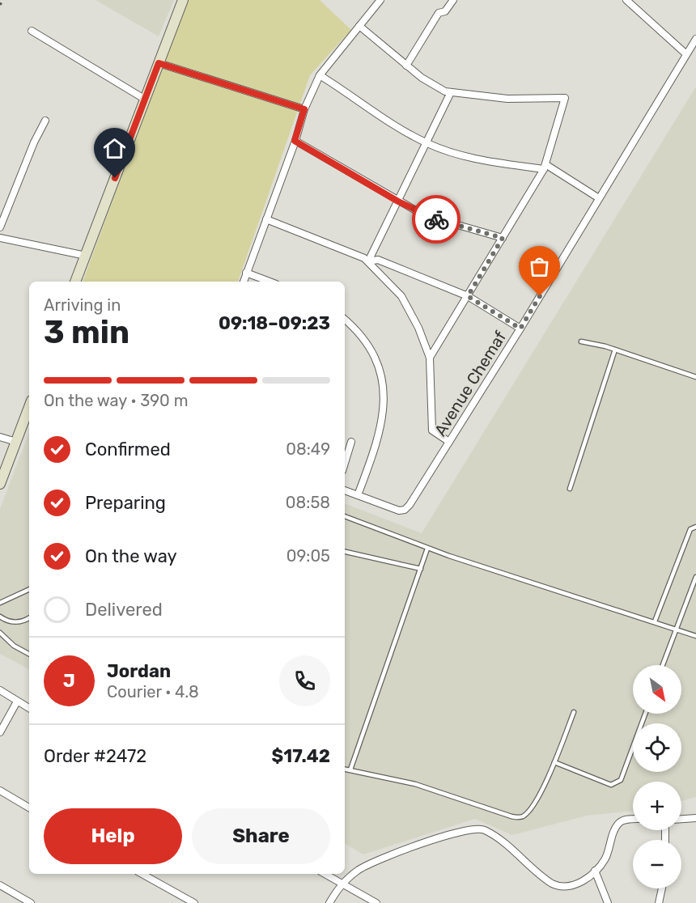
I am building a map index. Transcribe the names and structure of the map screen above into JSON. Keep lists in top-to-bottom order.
{
  "streets": {
    "street": ["Avenue Chemaf"]
  },
  "north": "bottom right",
  "page": {
    "heading": ["3 min", "Arriving in", "09:18–09:23"],
    "panel": [
      "Jordan",
      "Courier · 4.8",
      "Order #2472",
      "$17.42"
    ],
    "bar": "On the way · 390 m",
    "list": [
      ["Confirmed", "08:49"],
      ["Preparing", "08:58"],
      ["On the way", "09:05"],
      "Delivered"
    ],
    "round": "J",
    "map_buttons": ["+", "−"],
    "buttons": ["Help", "Share"]
  }
}
